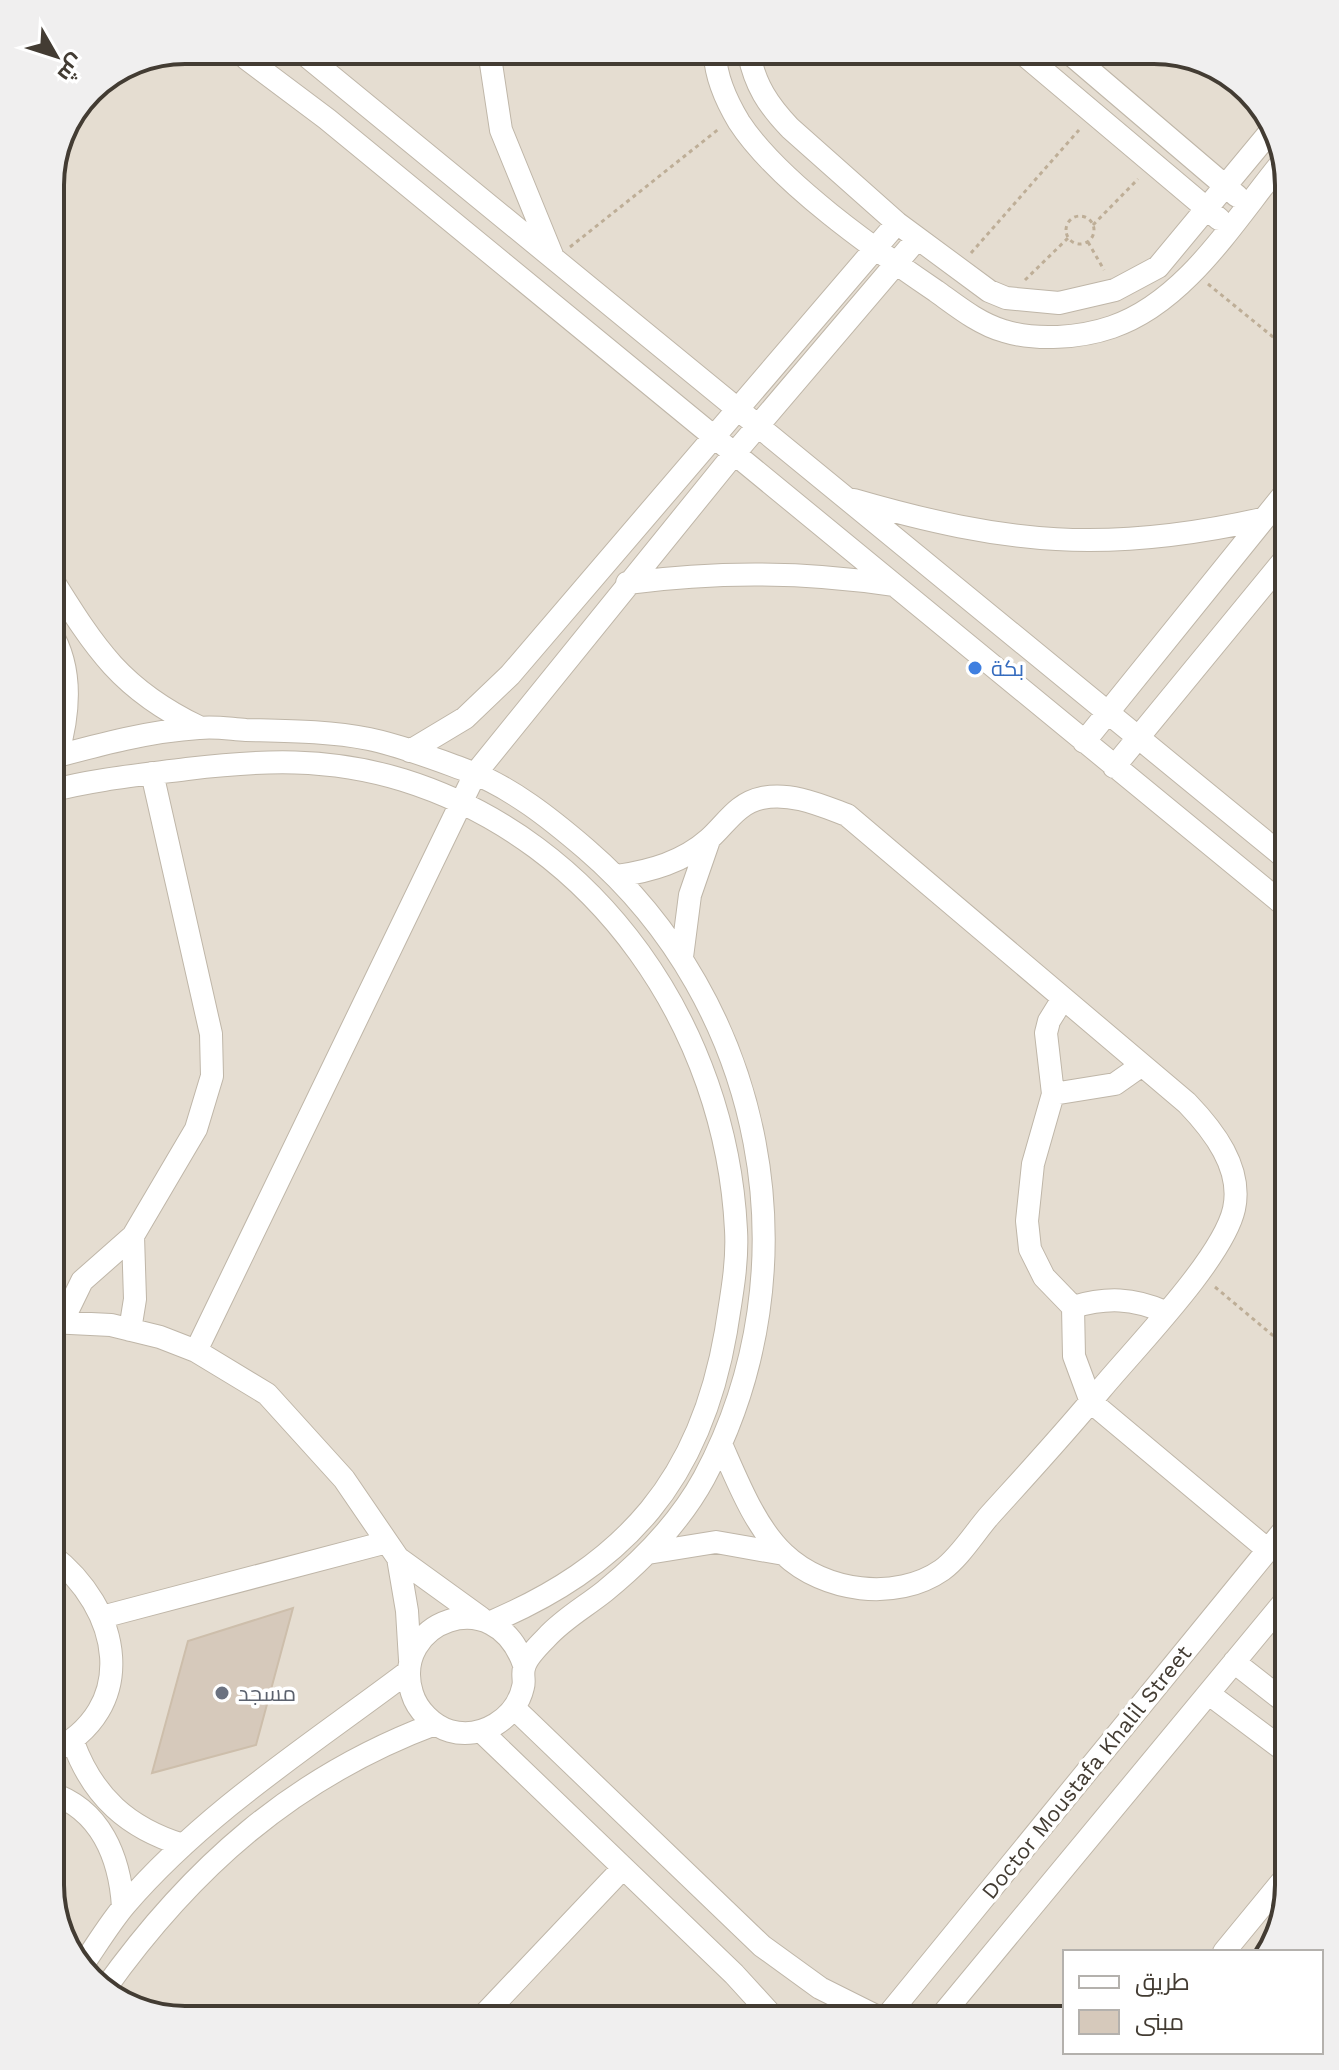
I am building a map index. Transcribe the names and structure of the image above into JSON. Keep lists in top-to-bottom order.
{
  "streets": {
    "street": ["Doctor Moustafa Khalil Street"]
  },
  "places": ["بكة", "مسجد"],
  "legend": ["طريق", "مبنى"],
  "north": "bottom right"
}
